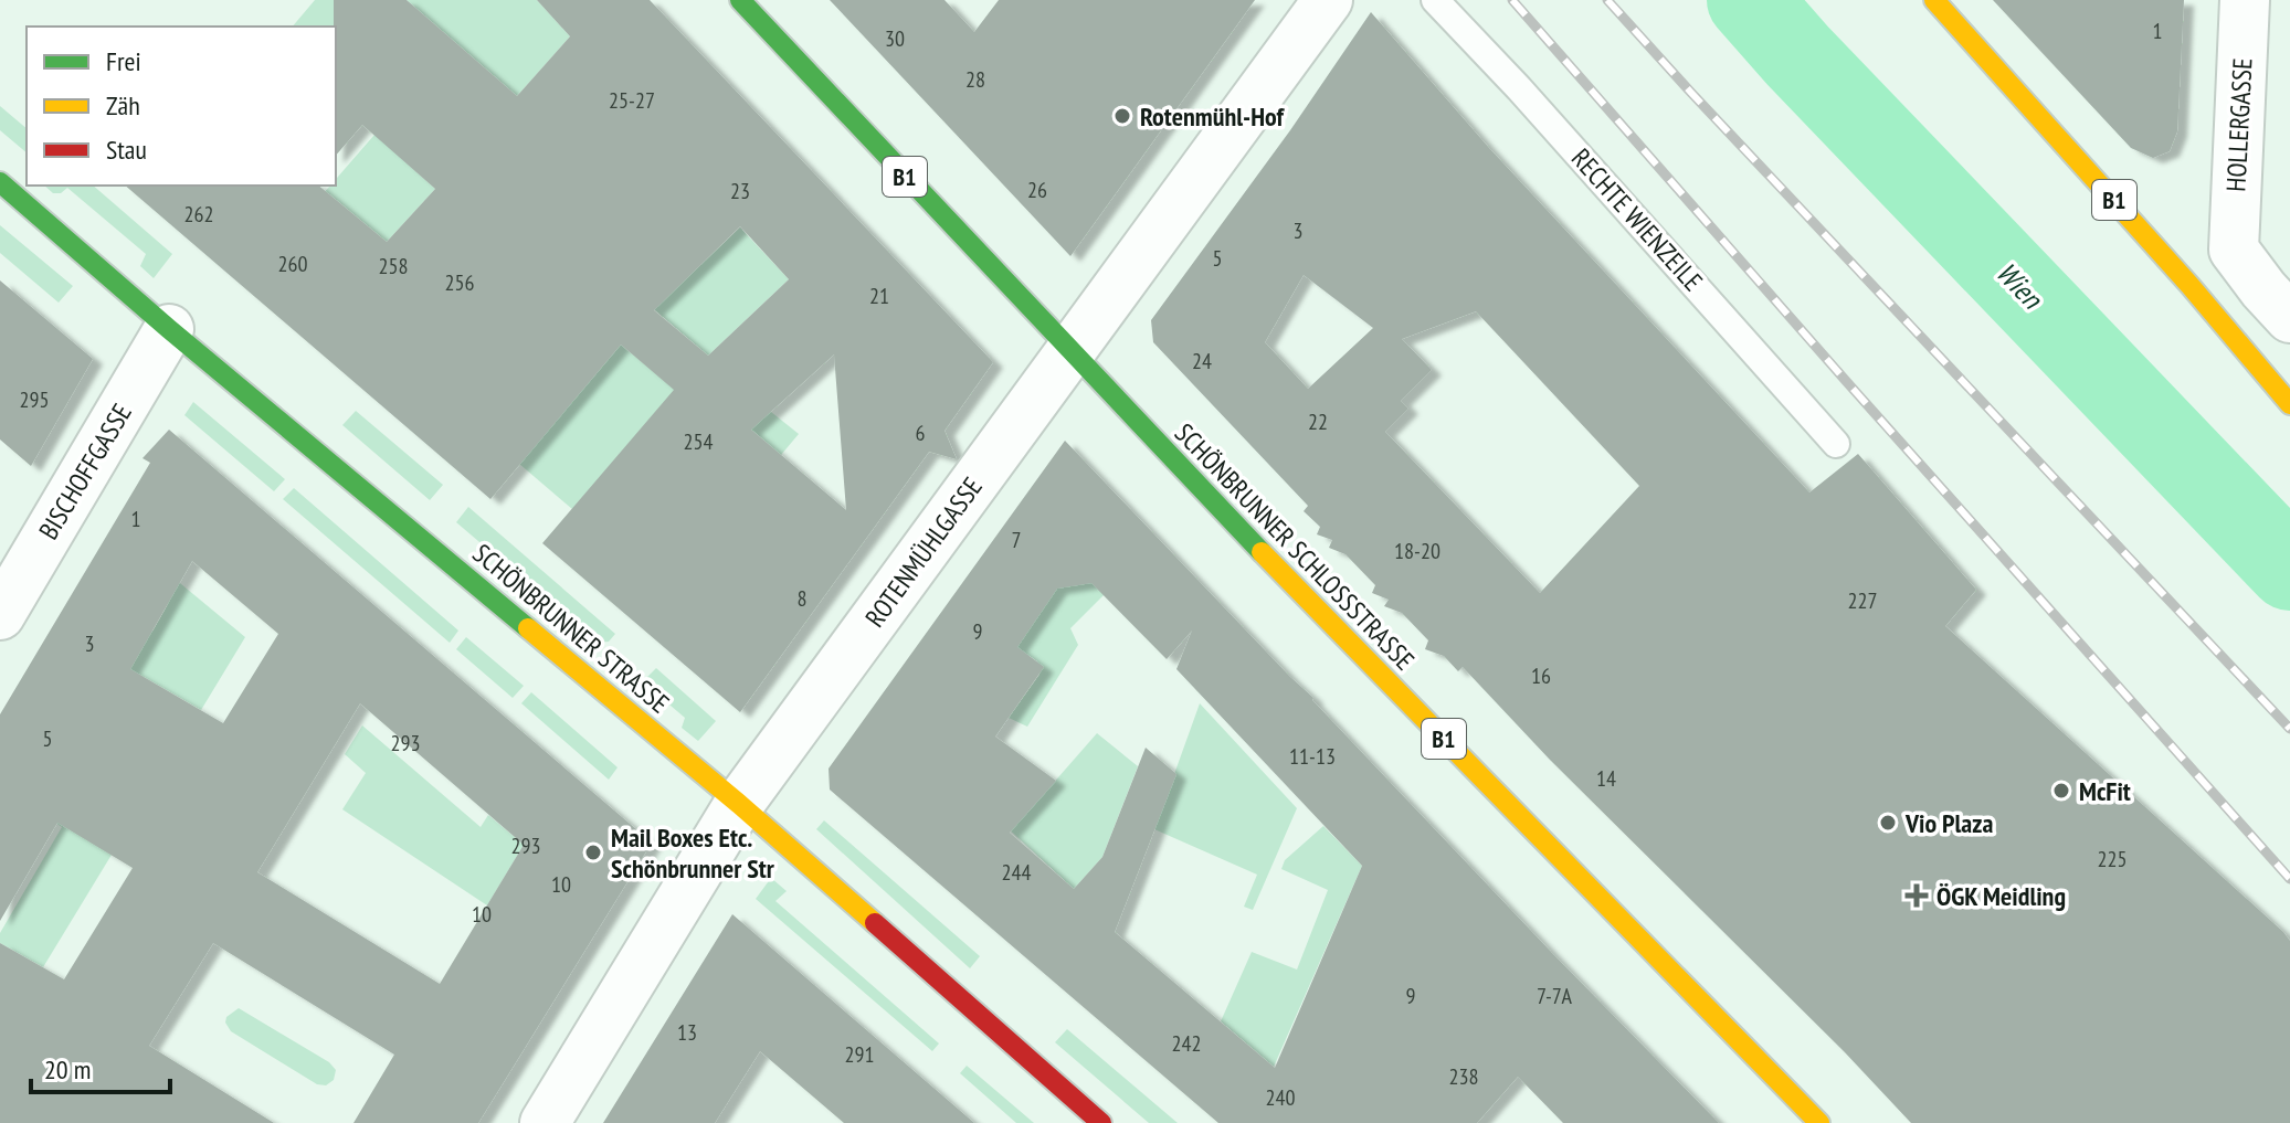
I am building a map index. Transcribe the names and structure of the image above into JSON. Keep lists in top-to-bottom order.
{
  "streets": {
    "main road": ["B1", "SCHÖNBRUNNER SCHLOSSSTRASSE", "SCHÖNBRUNNER STRASSE"],
    "street": ["HOLLERGASSE", "BISCHOFFGASSE", "ROTENMÜHLGASSE"],
    "lane": ["RECHTE WIENZEILE"]
  },
  "crossings": [
    ["BISCHOFFGASSE", "SCHÖNBRUNNER STRASSE"],
    ["SCHÖNBRUNNER SCHLOSSSTRASSE", "ROTENMÜHLGASSE"],
    ["ROTENMÜHLGASSE", "SCHÖNBRUNNER STRASSE"]
  ],
  "water": ["Wien"],
  "places": {
    "other": [
      "Rotenmühl-Hof",
      "McFit",
      "Vio Plaza",
      "Mail Boxes Etc. Schönbrunner Str"
    ],
    "health": ["ÖGK Meidling"]
  },
  "house_numbers": [
    "1",
    "30",
    "28",
    "25-27",
    "26",
    "23",
    "262",
    "3",
    "5",
    "260",
    "258",
    "256",
    "21",
    "24",
    "295",
    "22",
    "6",
    "254",
    "1",
    "7",
    "18-20",
    "8",
    "227",
    "9",
    "3",
    "16",
    "5",
    "293",
    "11-13",
    "14",
    "293",
    "225",
    "244",
    "10",
    "10",
    "9",
    "7-7A",
    "13",
    "242",
    "291",
    "238",
    "240"
  ],
  "legend": ["Frei", "Zäh", "Stau"],
  "scale_bar": "20 m"
}
